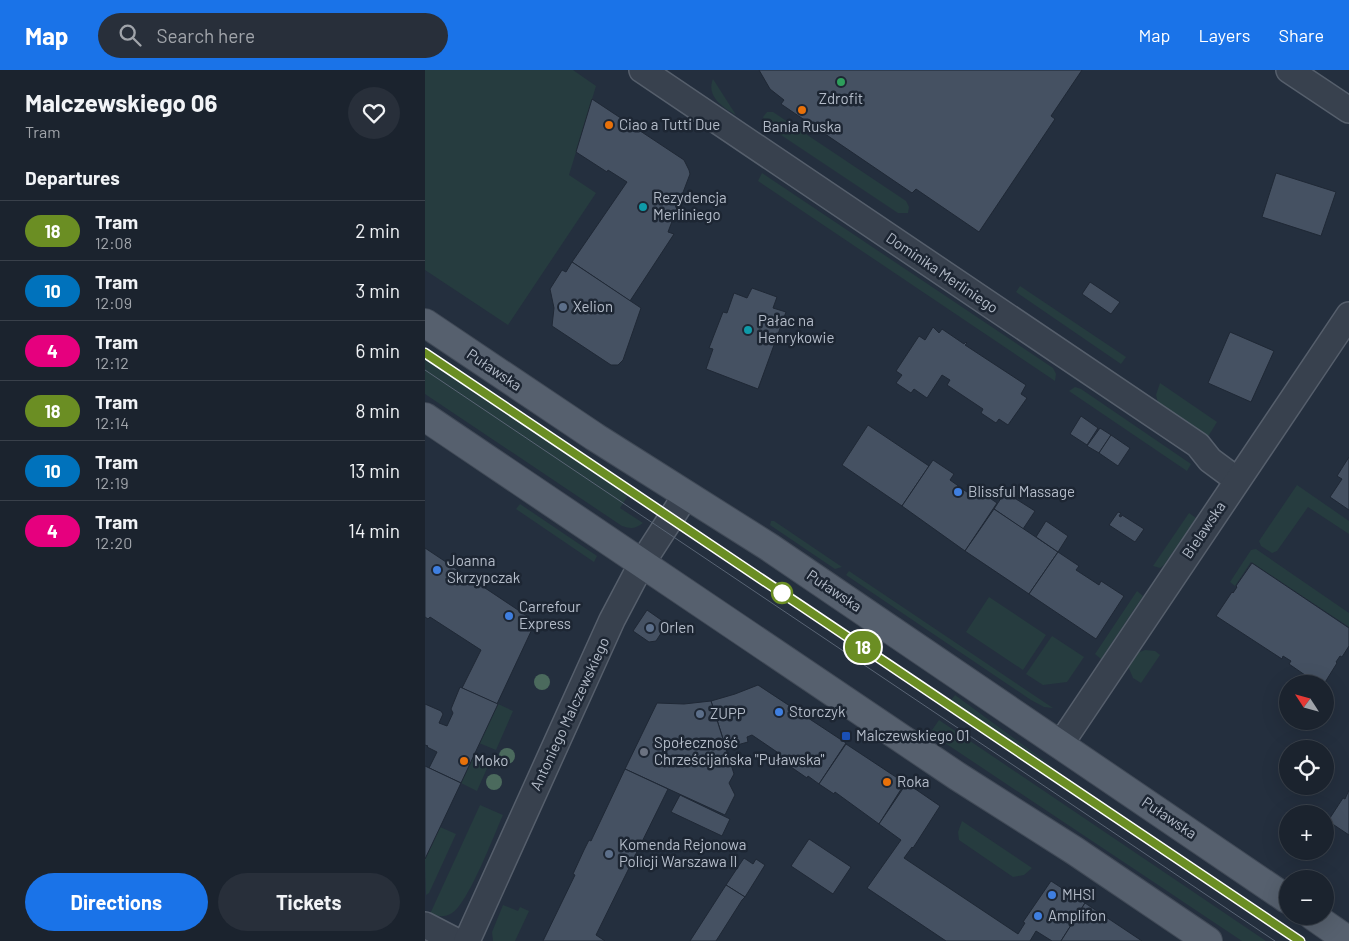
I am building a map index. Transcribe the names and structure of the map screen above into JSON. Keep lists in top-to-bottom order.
{
  "streets": {
    "main road": ["Puławska"],
    "street": ["Dominika Merliniego", "Bielawska", "Antoniego Malczewskiego"]
  },
  "crossings": [
    ["Dominika Merliniego", "Bielawska"],
    ["Puławska", "Bielawska"],
    ["Puławska", "Antoniego Malczewskiego"]
  ],
  "places": {
    "other": [
      "Zdrofit",
      "Bania Ruska",
      "Ciao a Tutti Due",
      "Rezydencja Merliniego",
      "Xelion",
      "Pałac na Henrykowie",
      "Blissful Massage",
      "Joanna Skrzypczak",
      "Carrefour Express",
      "Orlen",
      "Storczyk",
      "ZUPP",
      "Społeczność Chrześcijańska \"Puławska\"",
      "Moko",
      "Roka",
      "Komenda Rejonowa Policji Warszawa II",
      "MHSI",
      "Amplifon"
    ],
    "transit": ["Malczewskiego 01"]
  },
  "lines": ["tram line 18"],
  "north": "top left",
  "page": {
    "header": "Map",
    "search": "Search here",
    "nav": ["Map", "Layers", "Share"],
    "heading": [
      ["Malczewskiego 06", "Tram"],
      "Departures"
    ],
    "on_map": "18",
    "list": [
      {
        "mark": "18",
        "name": "Tram",
        "note": "12:08",
        "value": "2 min"
      },
      {
        "mark": "10",
        "name": "Tram",
        "note": "12:09",
        "value": "3 min"
      },
      {
        "mark": "4",
        "name": "Tram",
        "note": "12:12",
        "value": "6 min"
      },
      {
        "mark": "18",
        "name": "Tram",
        "note": "12:14",
        "value": "8 min"
      },
      {
        "mark": "10",
        "name": "Tram",
        "note": "12:19",
        "value": "13 min"
      },
      {
        "mark": "4",
        "name": "Tram",
        "note": "12:20",
        "value": "14 min"
      }
    ],
    "map_buttons": ["+", "−"],
    "buttons": ["Directions", "Tickets"]
  }
}
